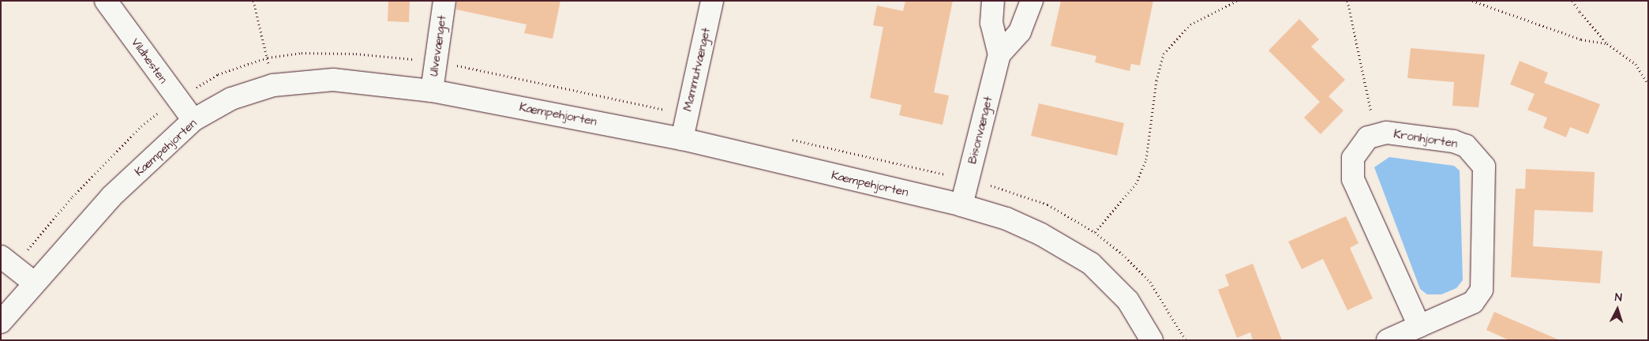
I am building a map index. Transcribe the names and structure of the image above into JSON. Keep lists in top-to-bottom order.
{
  "streets": {
    "street": [
      "Ulvevænget",
      "Vildhesten",
      "Mammutvænget",
      "Kæmpehjorten",
      "Bisonvænget",
      "Kronhjorten"
    ]
  },
  "crossings": [
    ["Ulvevænget", "Kæmpehjorten"],
    ["Vildhesten", "Kæmpehjorten"],
    ["Mammutvænget", "Kæmpehjorten"],
    ["Kæmpehjorten", "Bisonvænget"]
  ],
  "north": "top"
}
